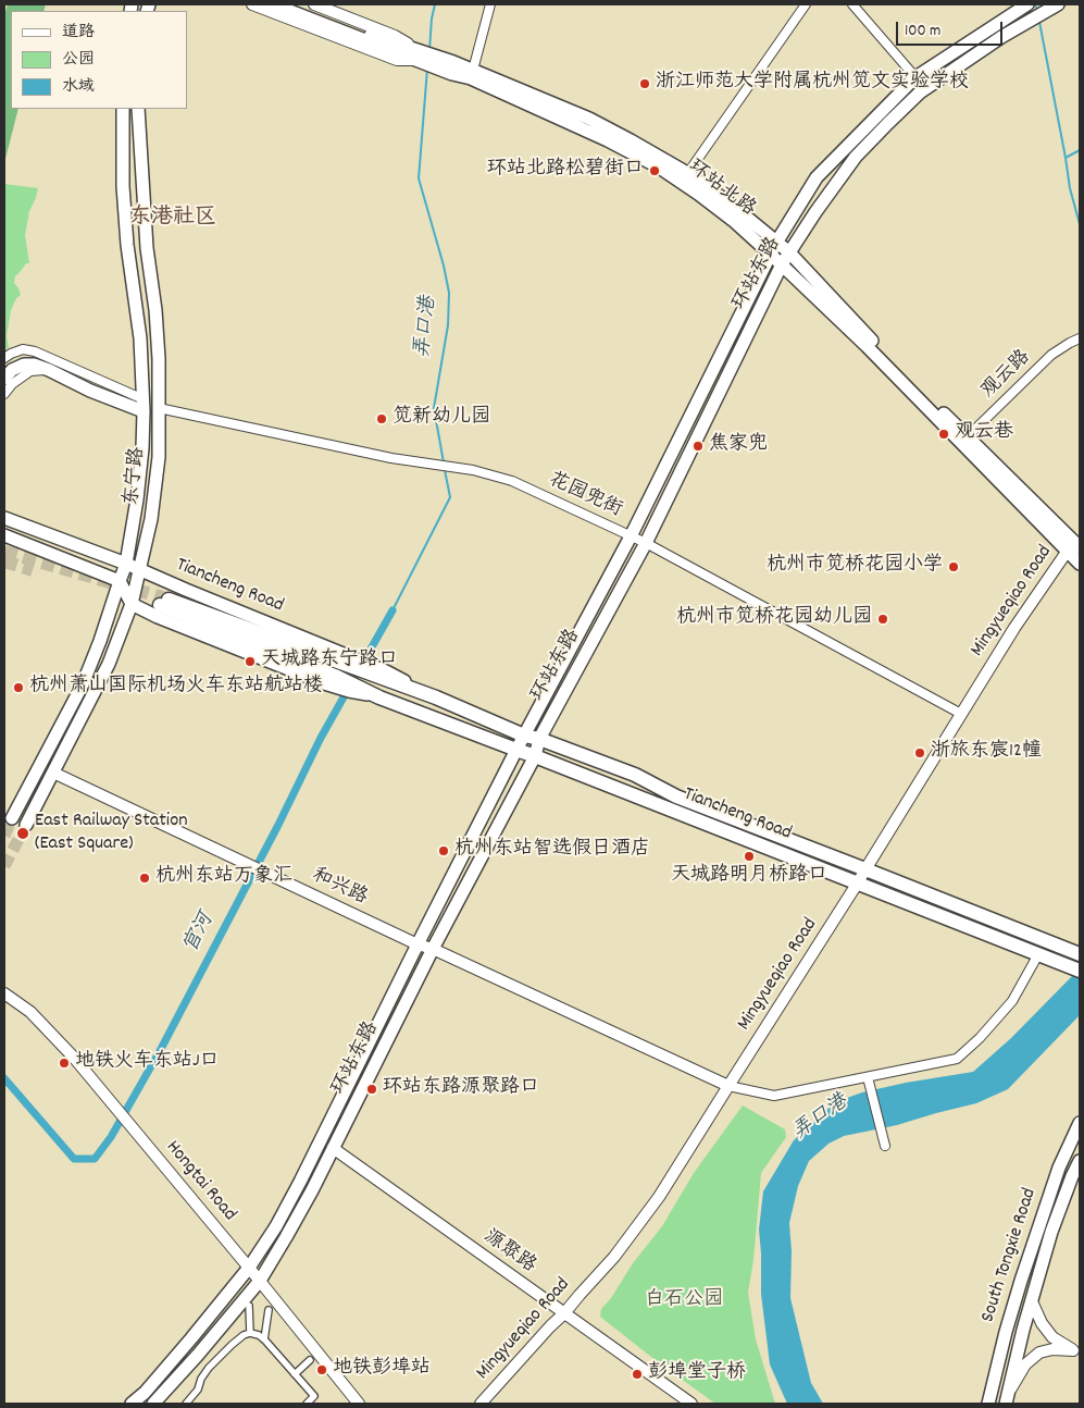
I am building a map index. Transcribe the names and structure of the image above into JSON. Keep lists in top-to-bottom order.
{
  "streets": {
    "main road": [
      "环站北路",
      "环站东路",
      "东宁路",
      "Tiancheng Road",
      "South Tongxie Road"
    ],
    "street": [
      "观云路",
      "花园兜街",
      "Mingyueqiao Road",
      "和兴路",
      "Hongtai Road",
      "源聚路"
    ]
  },
  "crossings": [
    ["环站北路", "环站东路"],
    ["环站北路", "观云路"],
    ["环站北路", "Mingyueqiao Road"],
    ["环站东路", "花园兜街"],
    ["环站东路", "Tiancheng Road"],
    ["环站东路", "和兴路"],
    ["环站东路", "Hongtai Road"],
    ["环站东路", "源聚路"],
    ["东宁路", "花园兜街"],
    ["东宁路", "Tiancheng Road"],
    ["东宁路", "和兴路"],
    ["花园兜街", "Mingyueqiao Road"],
    ["Tiancheng Road", "Mingyueqiao Road"],
    ["Mingyueqiao Road", "和兴路"],
    ["Mingyueqiao Road", "源聚路"]
  ],
  "districts": ["东港社区"],
  "water": ["弄口港", "官河"],
  "parks": ["白石公园"],
  "places": [
    "浙江师范大学附属杭州笕文实验学校",
    "环站北路松碧街口",
    "笕新幼儿园",
    "观云巷",
    "焦家兜",
    "杭州市笕桥花园小学",
    "杭州市笕桥花园幼儿园",
    "天城路东宁路口",
    "杭州萧山国际机场火车东站航站楼",
    "浙旅东宸12幢",
    "East Railway Station (East Square)",
    "杭州东站智选假日酒店",
    "天城路明月桥路口",
    "杭州东站万象汇",
    "地铁火车东站J口",
    "环站东路源聚路口",
    "地铁彭埠站",
    "彭埠堂子桥"
  ],
  "legend": ["道路", "公园", "水域"],
  "scale_bar": "100 m"
}
